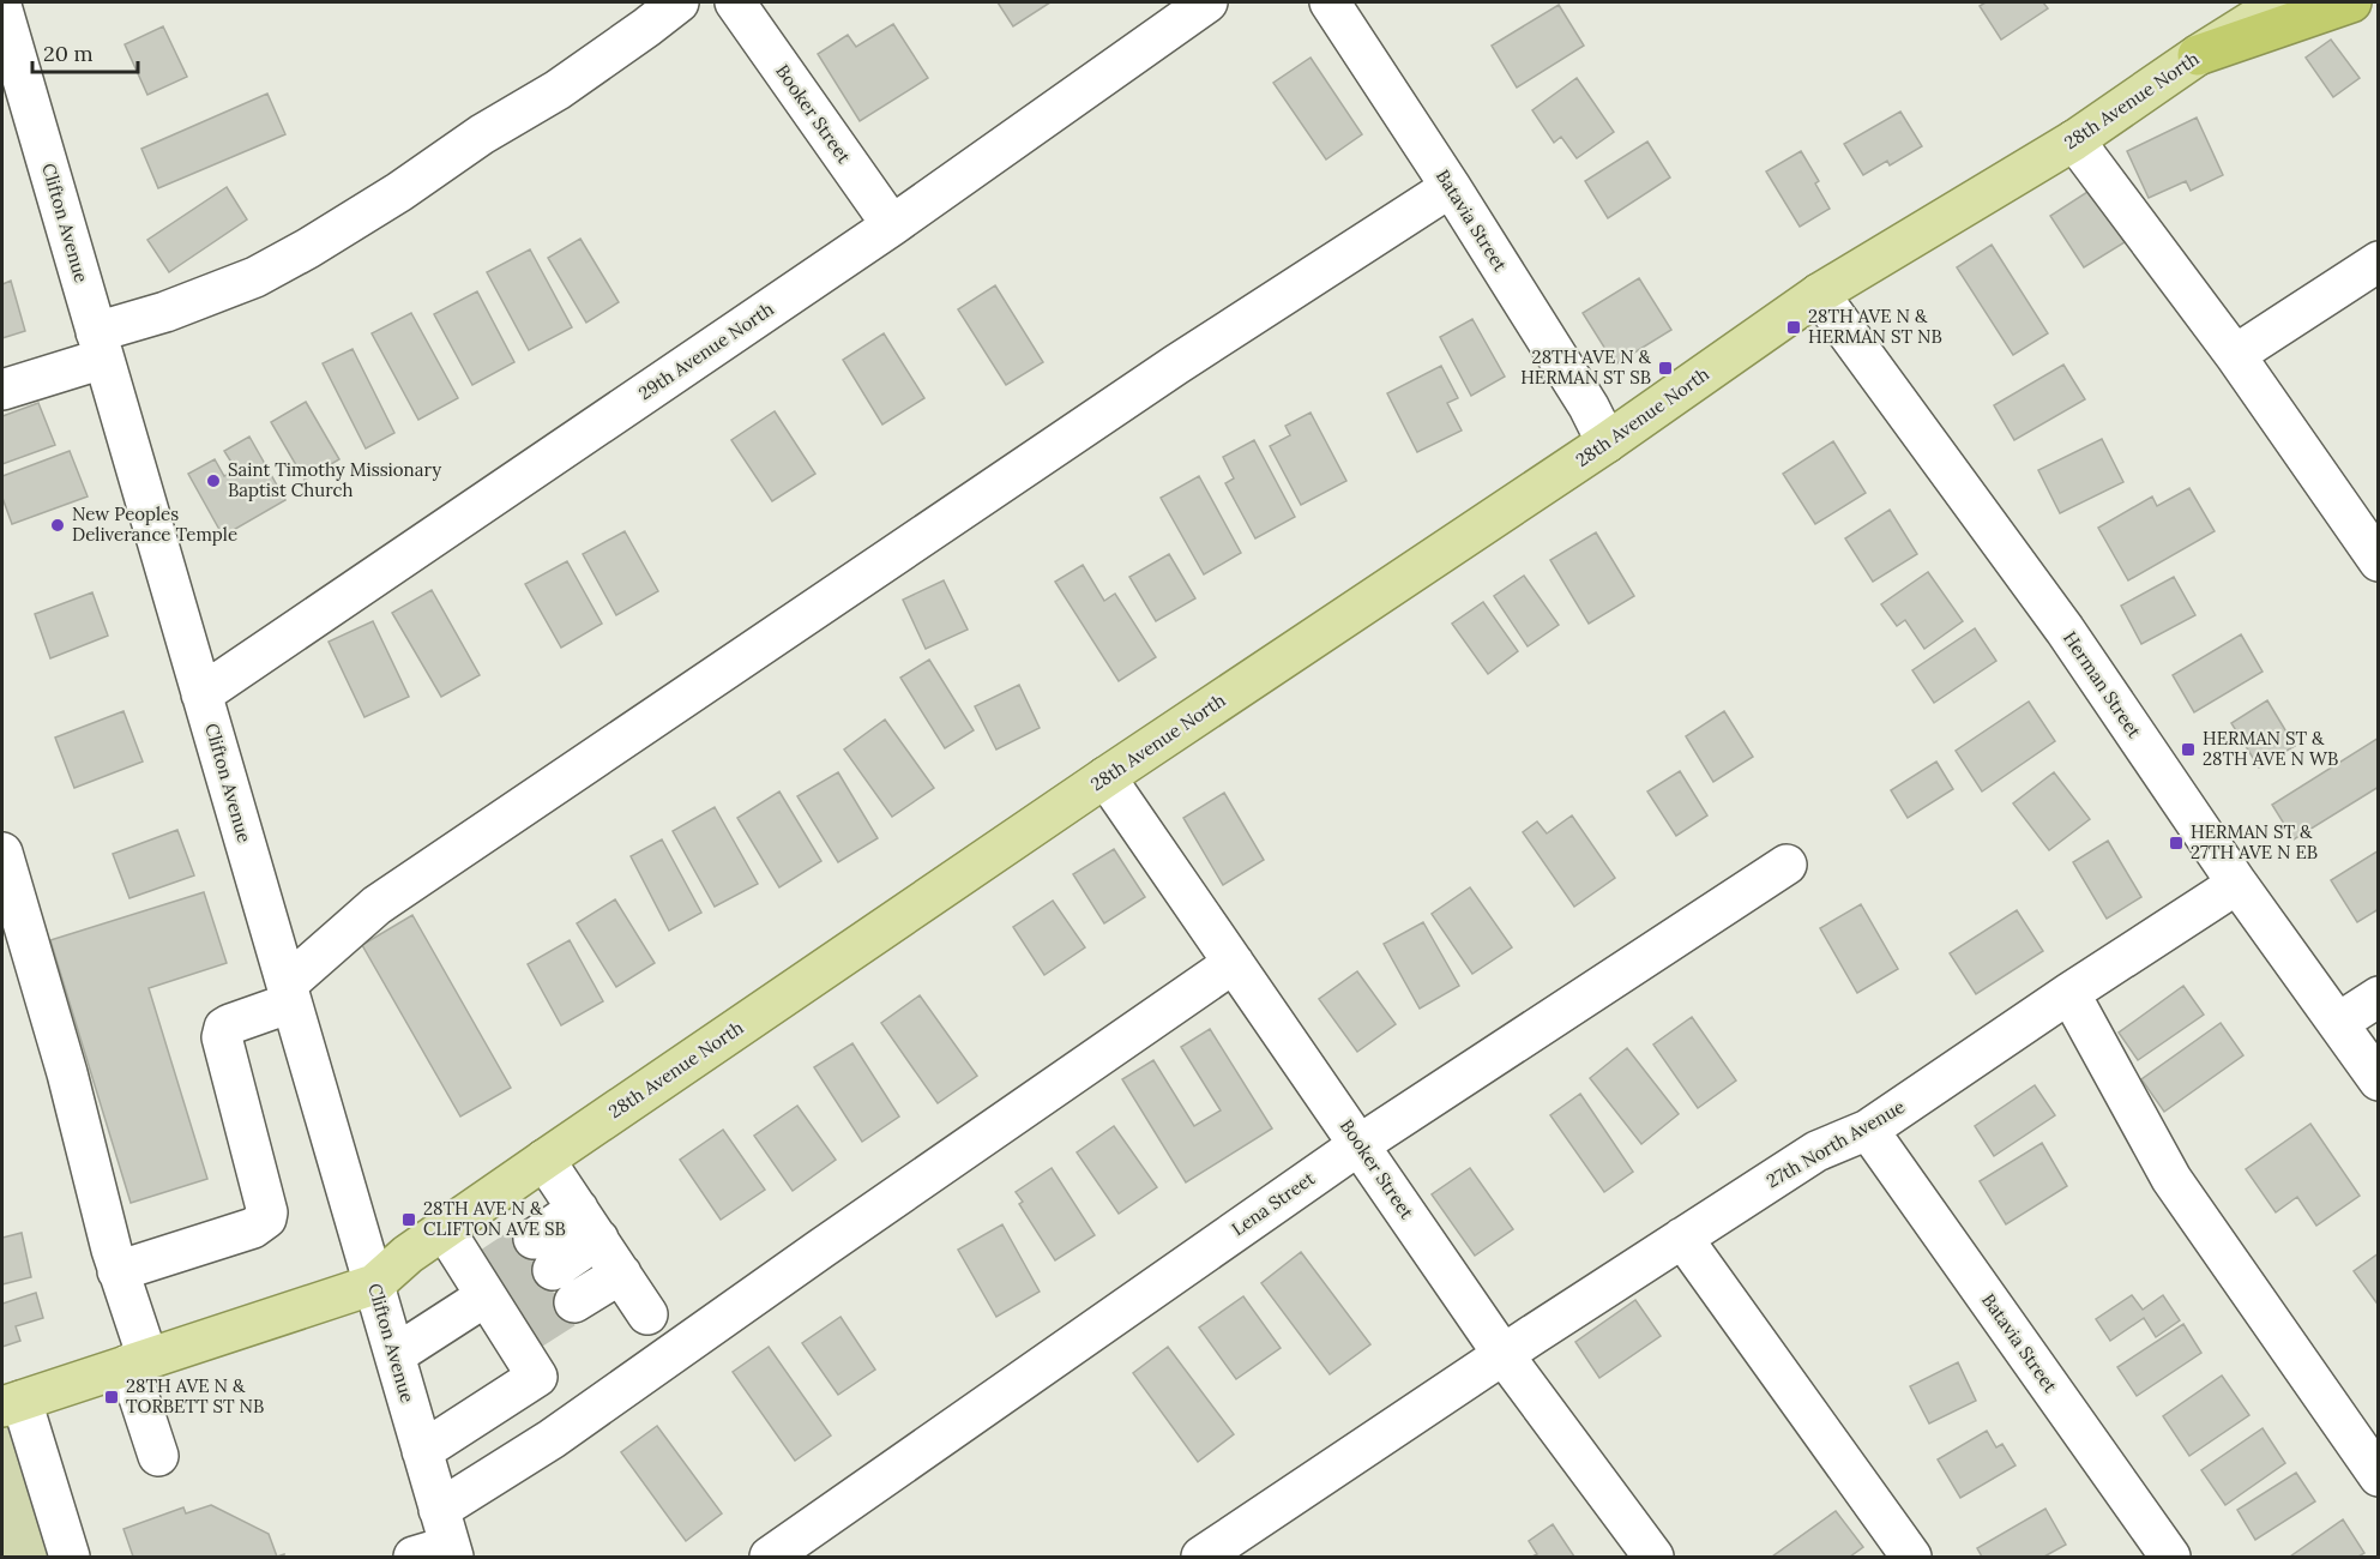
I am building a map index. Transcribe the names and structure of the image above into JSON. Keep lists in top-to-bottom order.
{
  "streets": {
    "main road": ["28th Avenue North"],
    "street": [
      "Booker Street",
      "Batavia Street",
      "Clifton Avenue",
      "29th Avenue North",
      "Herman Street",
      "27th North Avenue",
      "Lena Street"
    ]
  },
  "crossings": [
    ["28th Avenue North", "Booker Street"],
    ["28th Avenue North", "Batavia Street"],
    ["28th Avenue North", "Clifton Avenue"],
    ["28th Avenue North", "Herman Street"],
    ["Booker Street", "29th Avenue North"],
    ["Booker Street", "27th North Avenue"],
    ["Booker Street", "Lena Street"],
    ["Batavia Street", "27th North Avenue"],
    ["Clifton Avenue", "29th Avenue North"],
    ["Herman Street", "27th North Avenue"]
  ],
  "places": {
    "transit": [
      "28TH AVE N & HERMAN ST NB",
      "28TH AVE N & HERMAN ST SB",
      "HERMAN ST & 28TH AVE N WB",
      "HERMAN ST & 27TH AVE N EB",
      "28TH AVE N & CLIFTON AVE SB",
      "28TH AVE N & TORBETT ST NB"
    ],
    "other": ["Saint Timothy Missionary Baptist Church", "New Peoples Deliverance Temple"]
  },
  "scale_bar": "20 m"
}
